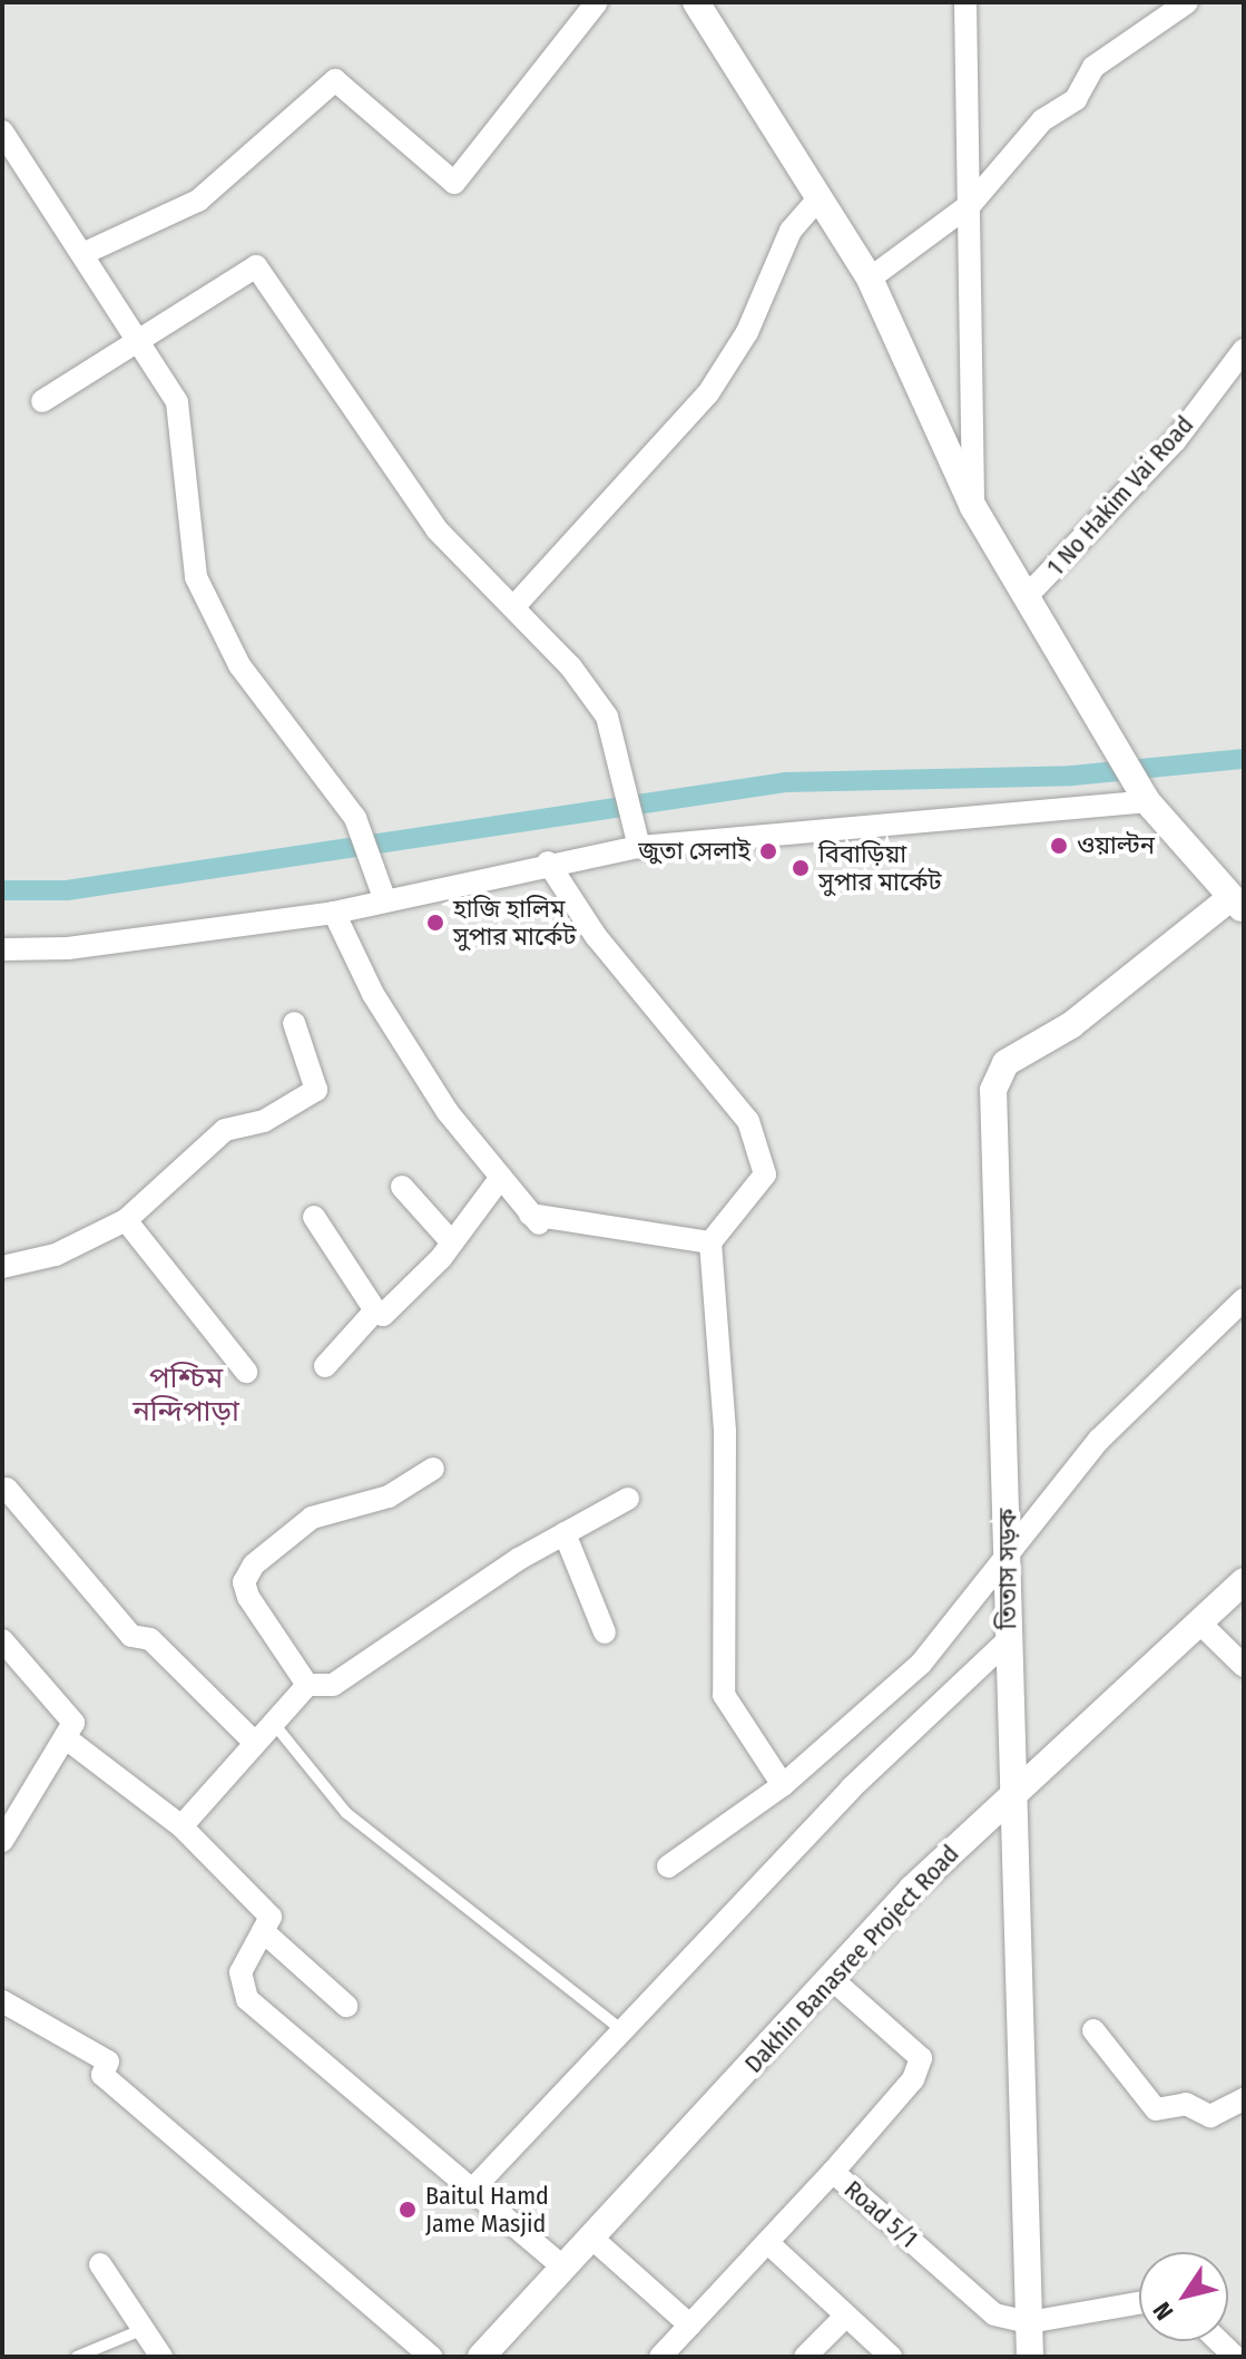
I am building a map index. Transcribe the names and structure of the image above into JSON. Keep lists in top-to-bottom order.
{
  "streets": {
    "street": [
      "1 No Hakim Vai Road",
      "তিতাস সড়ক",
      "Dakhin Banasree Project Road",
      "Road 5/1"
    ]
  },
  "crossings": [
    ["তিতাস সড়ক", "Dakhin Banasree Project Road"],
    ["তিতাস সড়ক", "Road 5/1"]
  ],
  "districts": ["পশ্চিম নন্দিপাড়া"],
  "places": [
    "ওয়াল্টন",
    "জুতা সেলাই",
    "বিবাড়িয়া সুপার মার্কেট",
    "হাজি হালিম সুপার মার্কেট",
    "Baitul Hamd Jame Masjid"
  ],
  "north": "bottom left"
}
